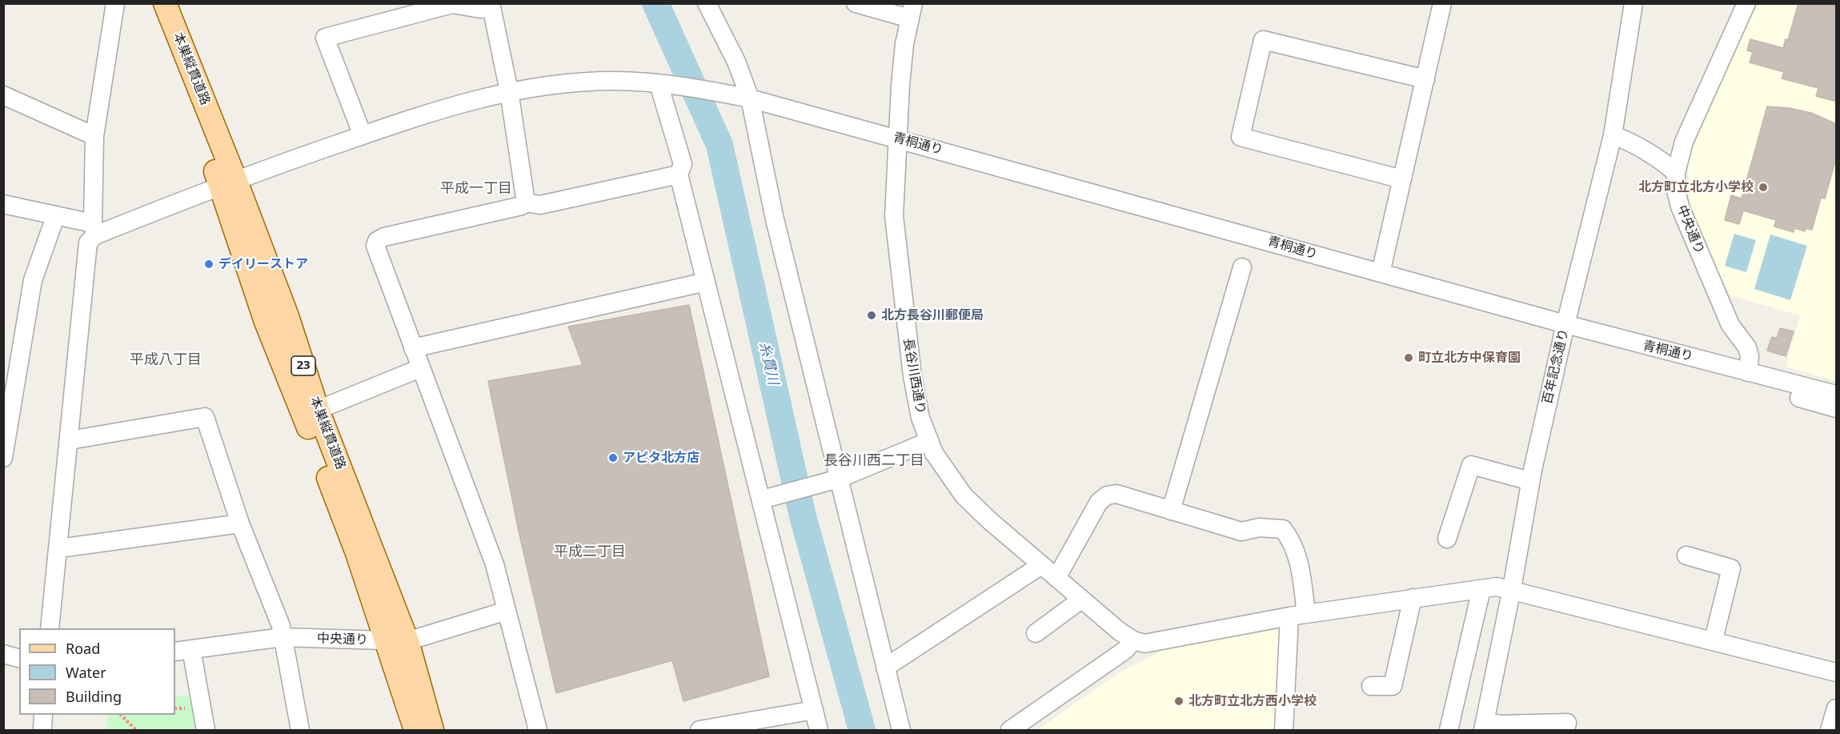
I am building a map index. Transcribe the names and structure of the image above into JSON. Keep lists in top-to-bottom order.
{
  "streets": {
    "main road": ["本巣縦貫道路", "23"],
    "street": [
      "青桐通り",
      "中央通り",
      "百年記念通り",
      "長谷川西通り"
    ]
  },
  "crossings": [
    ["本巣縦貫道路", "青桐通り"],
    ["本巣縦貫道路", "中央通り"],
    ["青桐通り", "中央通り"],
    ["青桐通り", "百年記念通り"],
    ["青桐通り", "長谷川西通り"]
  ],
  "districts": [
    "平成一丁目",
    "平成八丁目",
    "長谷川西二丁目",
    "平成二丁目"
  ],
  "water": ["糸貫川"],
  "places": [
    "北方町立北方小学校",
    "デイリーストア",
    "北方長谷川郵便局",
    "町立北方中保育園",
    "アピタ北方店",
    "北方町立北方西小学校"
  ],
  "legend": ["Road", "Water", "Building"]
}
